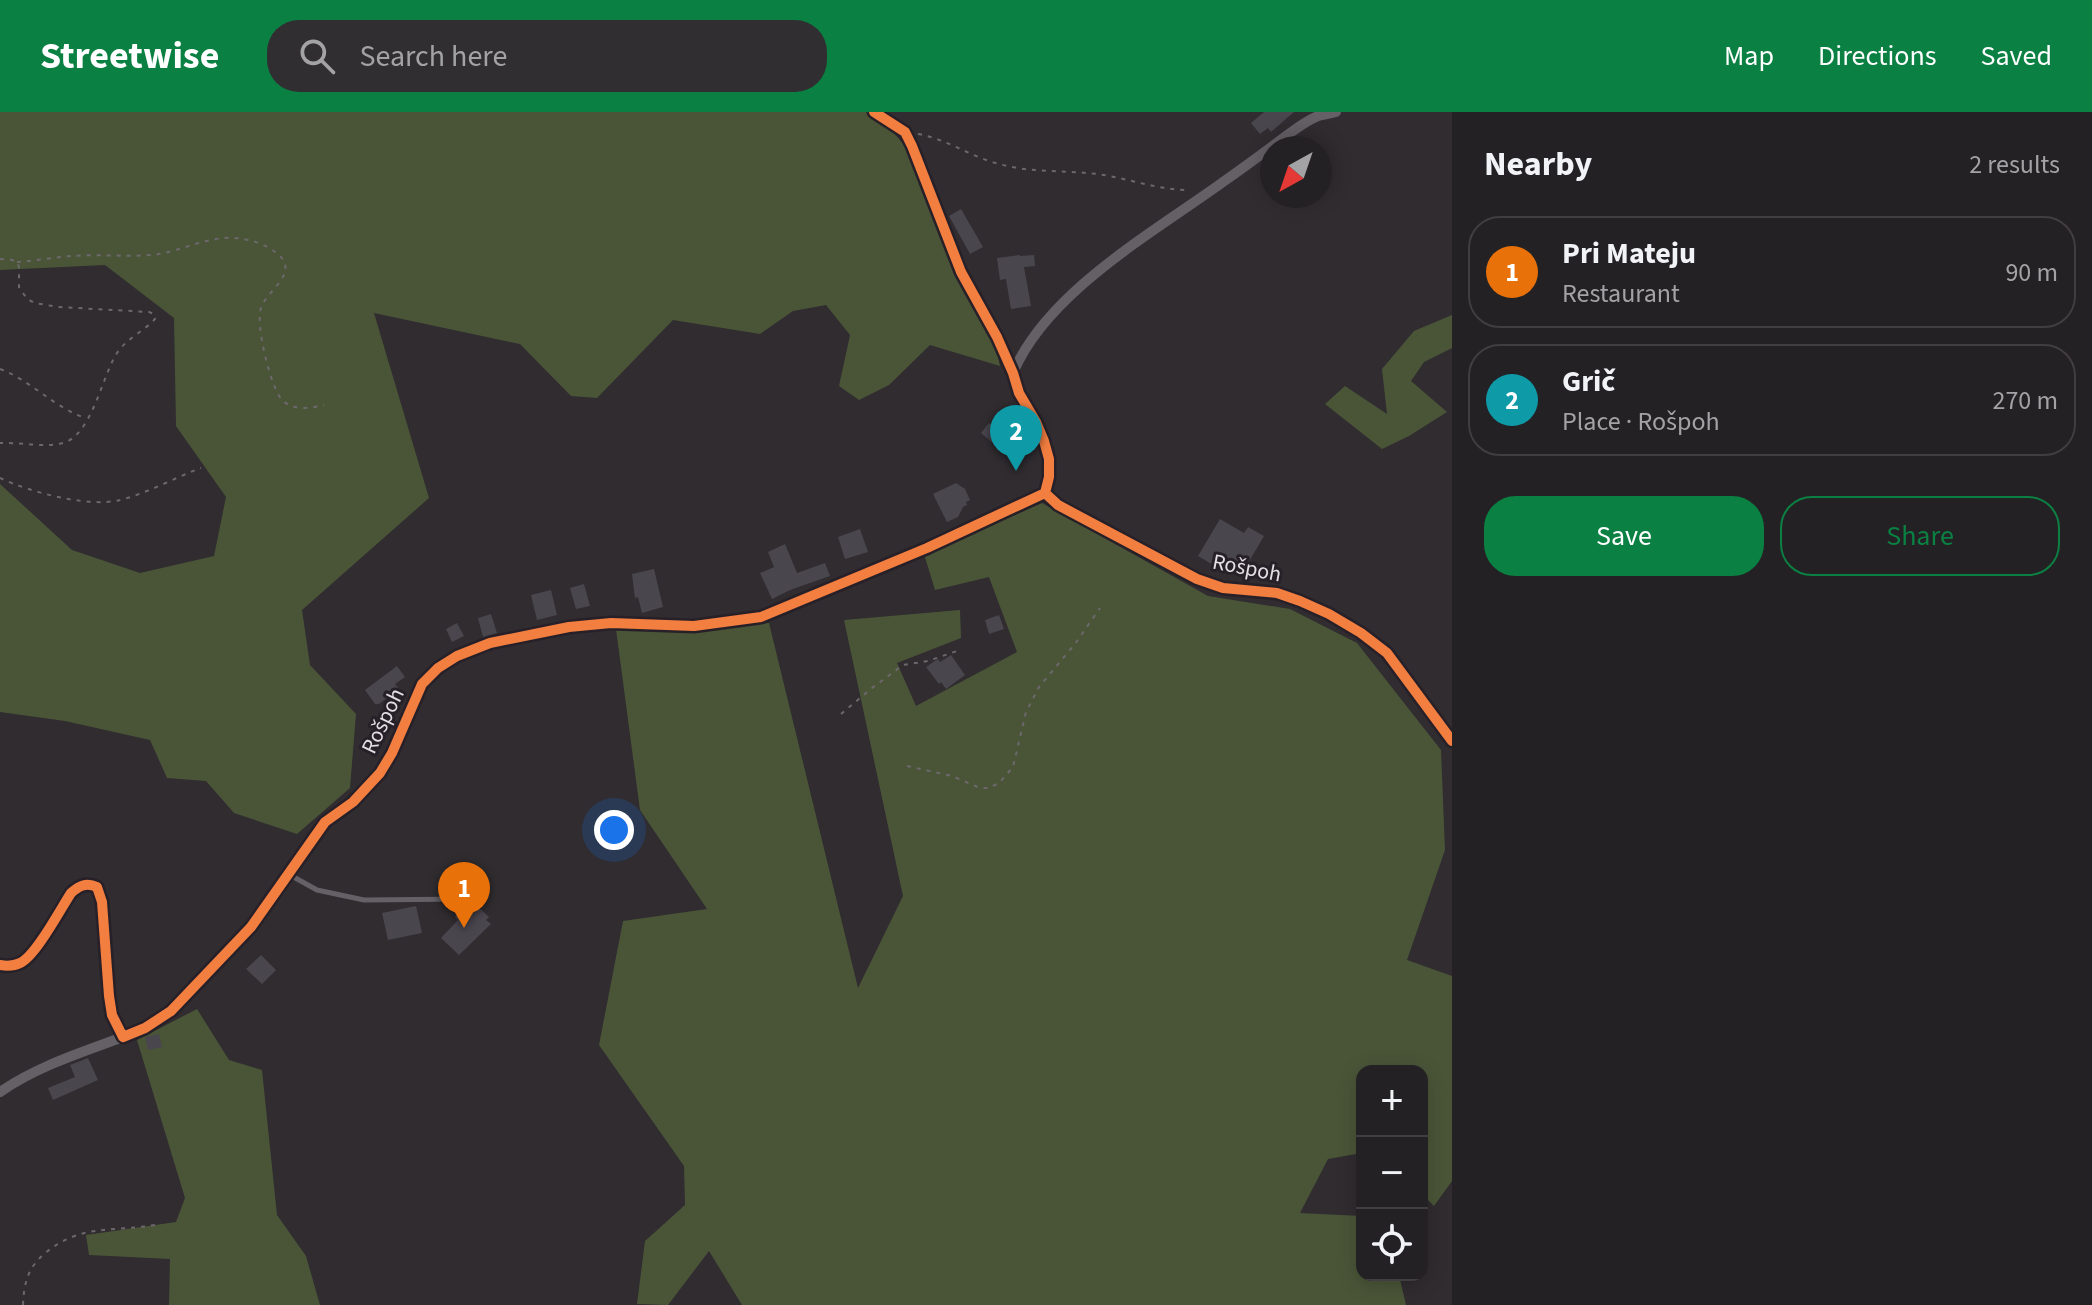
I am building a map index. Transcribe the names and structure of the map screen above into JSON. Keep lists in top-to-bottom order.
{
  "streets": {
    "street": ["Rošpoh"]
  },
  "north": "bottom left",
  "page": {
    "header": "Streetwise",
    "search": "Search here",
    "nav": ["Map", "Directions", "Saved"],
    "heading": ["Nearby", "2 results"],
    "list": [
      {
        "mark": "1",
        "name": "Pri Mateju",
        "note": "Restaurant",
        "value": "90 m"
      },
      {
        "mark": "2",
        "name": "Grič",
        "note": "Place · Rošpoh",
        "value": "270 m"
      }
    ],
    "pins": ["2", "1"],
    "buttons": ["Save", "Share"],
    "map_buttons": ["+", "−"]
  }
}
